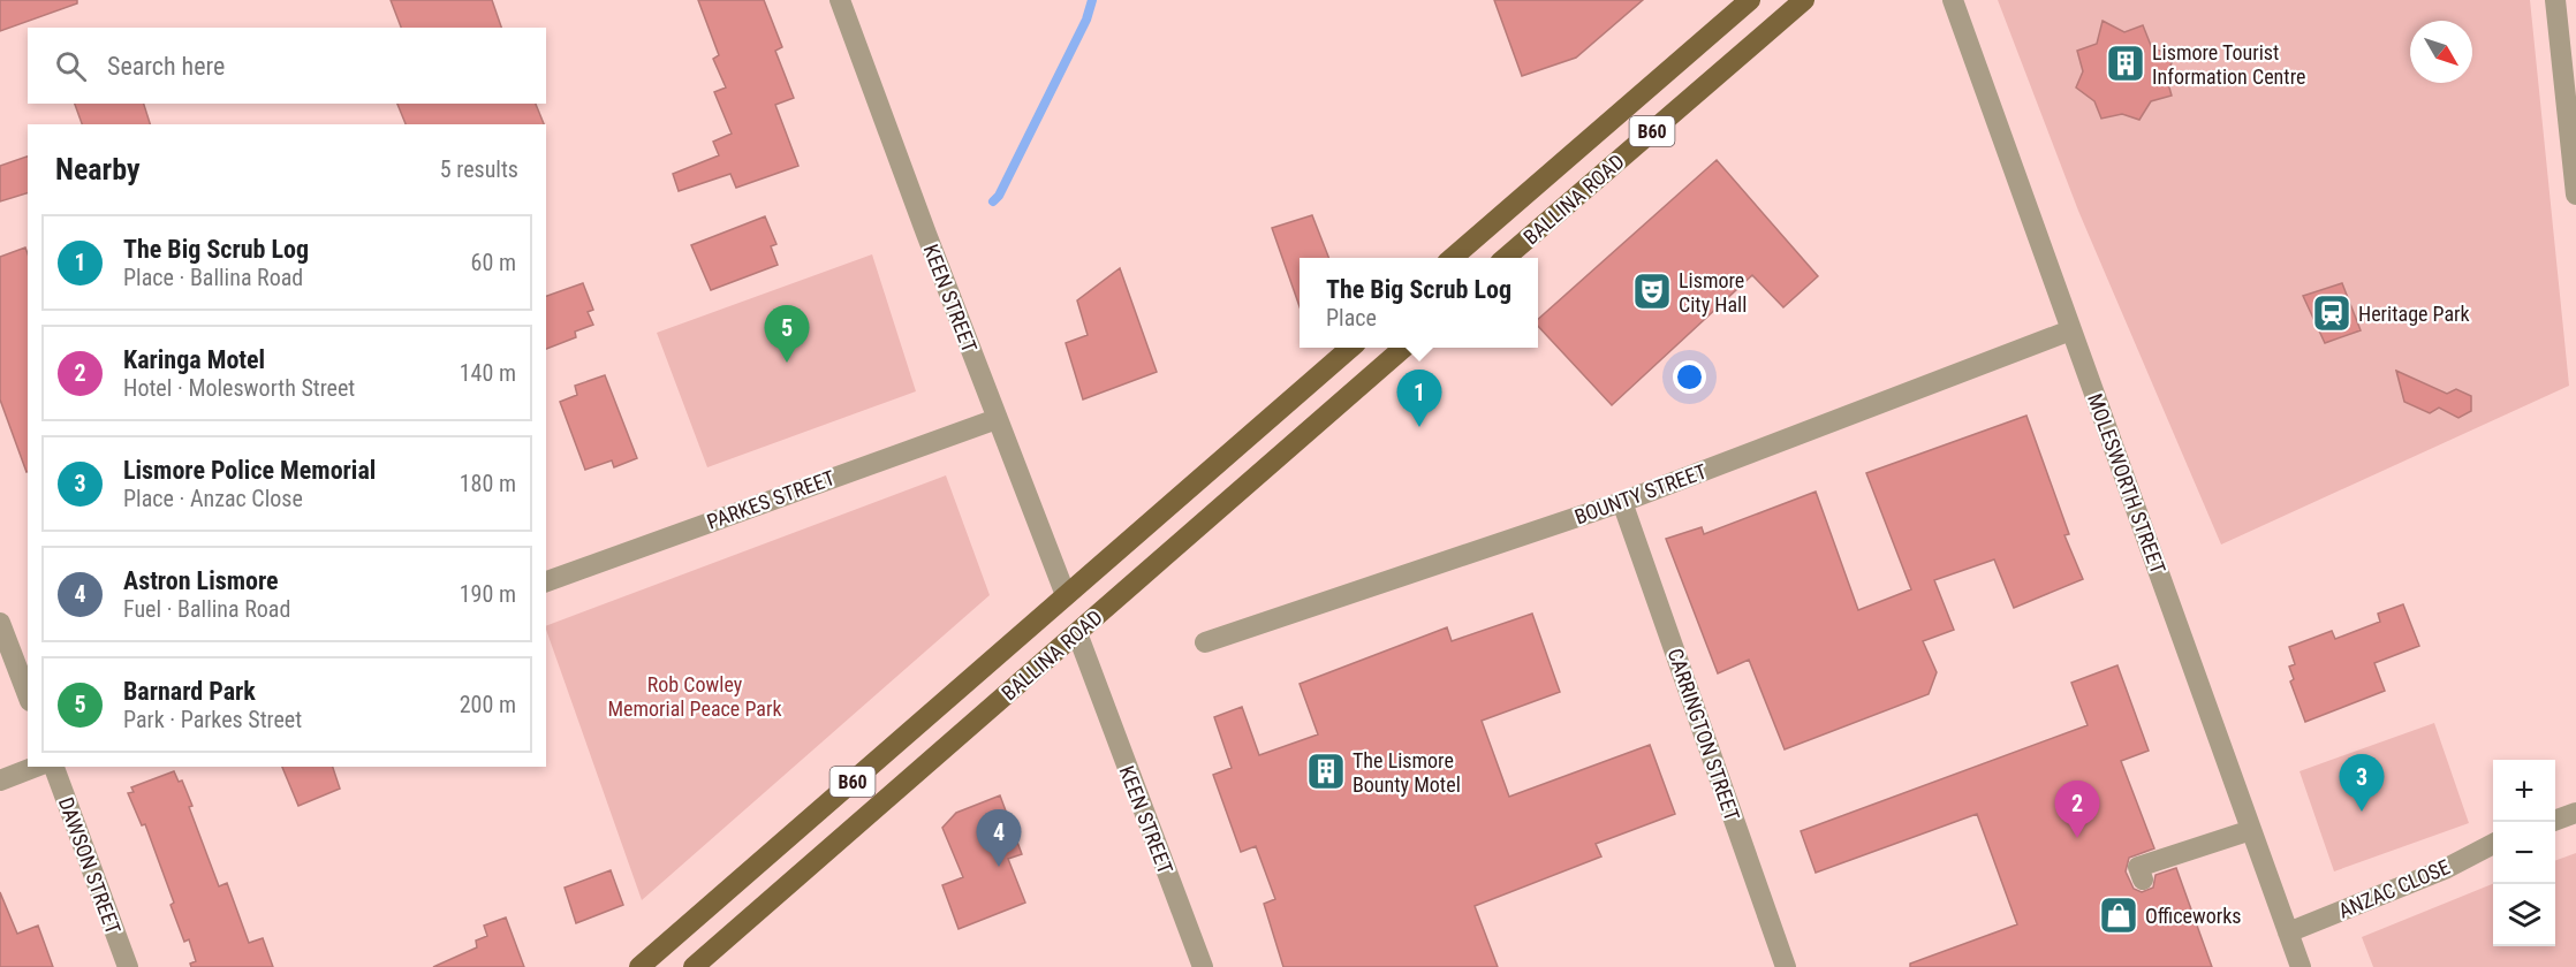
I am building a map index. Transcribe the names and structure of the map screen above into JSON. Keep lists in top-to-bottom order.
{
  "streets": {
    "main road": ["B60", "BALLINA ROAD"],
    "street": [
      "KEEN STREET",
      "MOLESWORTH STREET",
      "BOUNTY STREET",
      "PARKES STREET",
      "CARRINGTON STREET",
      "DAWSON STREET",
      "ANZAC CLOSE"
    ]
  },
  "crossings": [
    ["BALLINA ROAD", "KEEN STREET"],
    ["KEEN STREET", "PARKES STREET"],
    ["MOLESWORTH STREET", "BOUNTY STREET"],
    ["MOLESWORTH STREET", "ANZAC CLOSE"],
    ["BOUNTY STREET", "CARRINGTON STREET"]
  ],
  "parks": ["Rob Cowley Memorial Peace Park"],
  "places": {
    "building": ["Lismore Tourist Information Centre", "The Lismore Bounty Motel"],
    "theatre": ["Lismore City Hall"],
    "station": ["Heritage Park"],
    "shop": ["Officeworks"]
  },
  "north": "bottom right",
  "page": {
    "search": "Search here",
    "heading": ["Nearby", "5 results"],
    "list": [
      {
        "mark": "1",
        "name": "The Big Scrub Log",
        "note": "Place · Ballina Road",
        "value": "60 m"
      },
      {
        "mark": "2",
        "name": "Karinga Motel",
        "note": "Hotel · Molesworth Street",
        "value": "140 m"
      },
      {
        "mark": "3",
        "name": "Lismore Police Memorial",
        "note": "Place · Anzac Close",
        "value": "180 m"
      },
      {
        "mark": "4",
        "name": "Astron Lismore",
        "note": "Fuel · Ballina Road",
        "value": "190 m"
      },
      {
        "mark": "5",
        "name": "Barnard Park",
        "note": "Park · Parkes Street",
        "value": "200 m"
      }
    ],
    "popup": ["The Big Scrub Log", "Place"],
    "pins": [
      "5",
      "1",
      "3",
      "2",
      "4"
    ],
    "map_buttons": ["+", "−"]
  }
}
